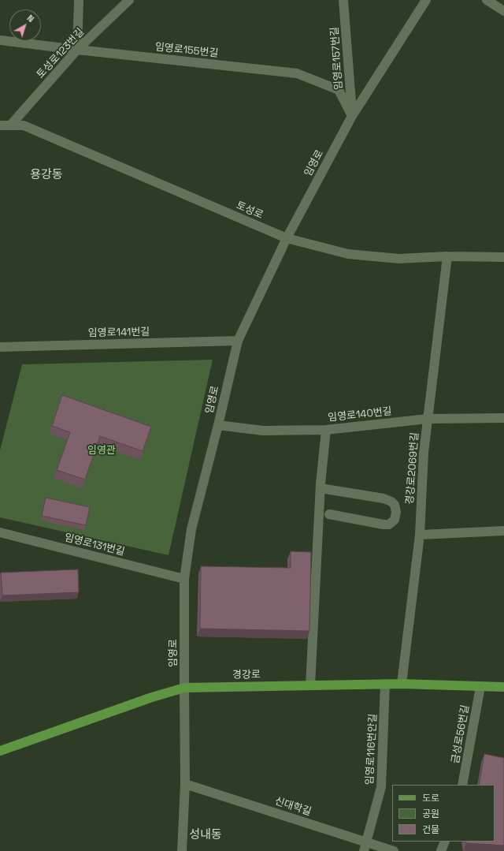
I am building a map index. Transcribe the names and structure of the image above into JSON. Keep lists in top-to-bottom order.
{
  "streets": {
    "main road": ["경강로"],
    "street": [
      "임영로155번길",
      "토성로123번길",
      "임영로157번길",
      "임영로",
      "토성로",
      "임영로141번길",
      "임영로140번길",
      "경강로2069번길",
      "임영로131번길",
      "금성로56번길",
      "임영로116번안길",
      "신대학길"
    ]
  },
  "crossings": [
    ["임영로155번길", "토성로123번길"],
    ["임영로155번길", "임영로157번길"],
    ["임영로155번길", "임영로"],
    ["토성로123번길", "토성로"],
    ["임영로157번길", "임영로"],
    ["임영로", "토성로"],
    ["임영로", "임영로141번길"],
    ["임영로", "임영로140번길"],
    ["임영로", "임영로131번길"],
    ["임영로", "경강로"],
    ["임영로", "신대학길"],
    ["토성로", "경강로2069번길"],
    ["임영로140번길", "경강로2069번길"],
    ["경강로2069번길", "경강로"],
    ["경강로", "금성로56번길"],
    ["경강로", "임영로116번안길"],
    ["임영로116번안길", "신대학길"]
  ],
  "districts": ["용강동", "성내동"],
  "parks": ["임영관"],
  "legend": ["도로", "공원", "건물"],
  "north": "top right"
}
